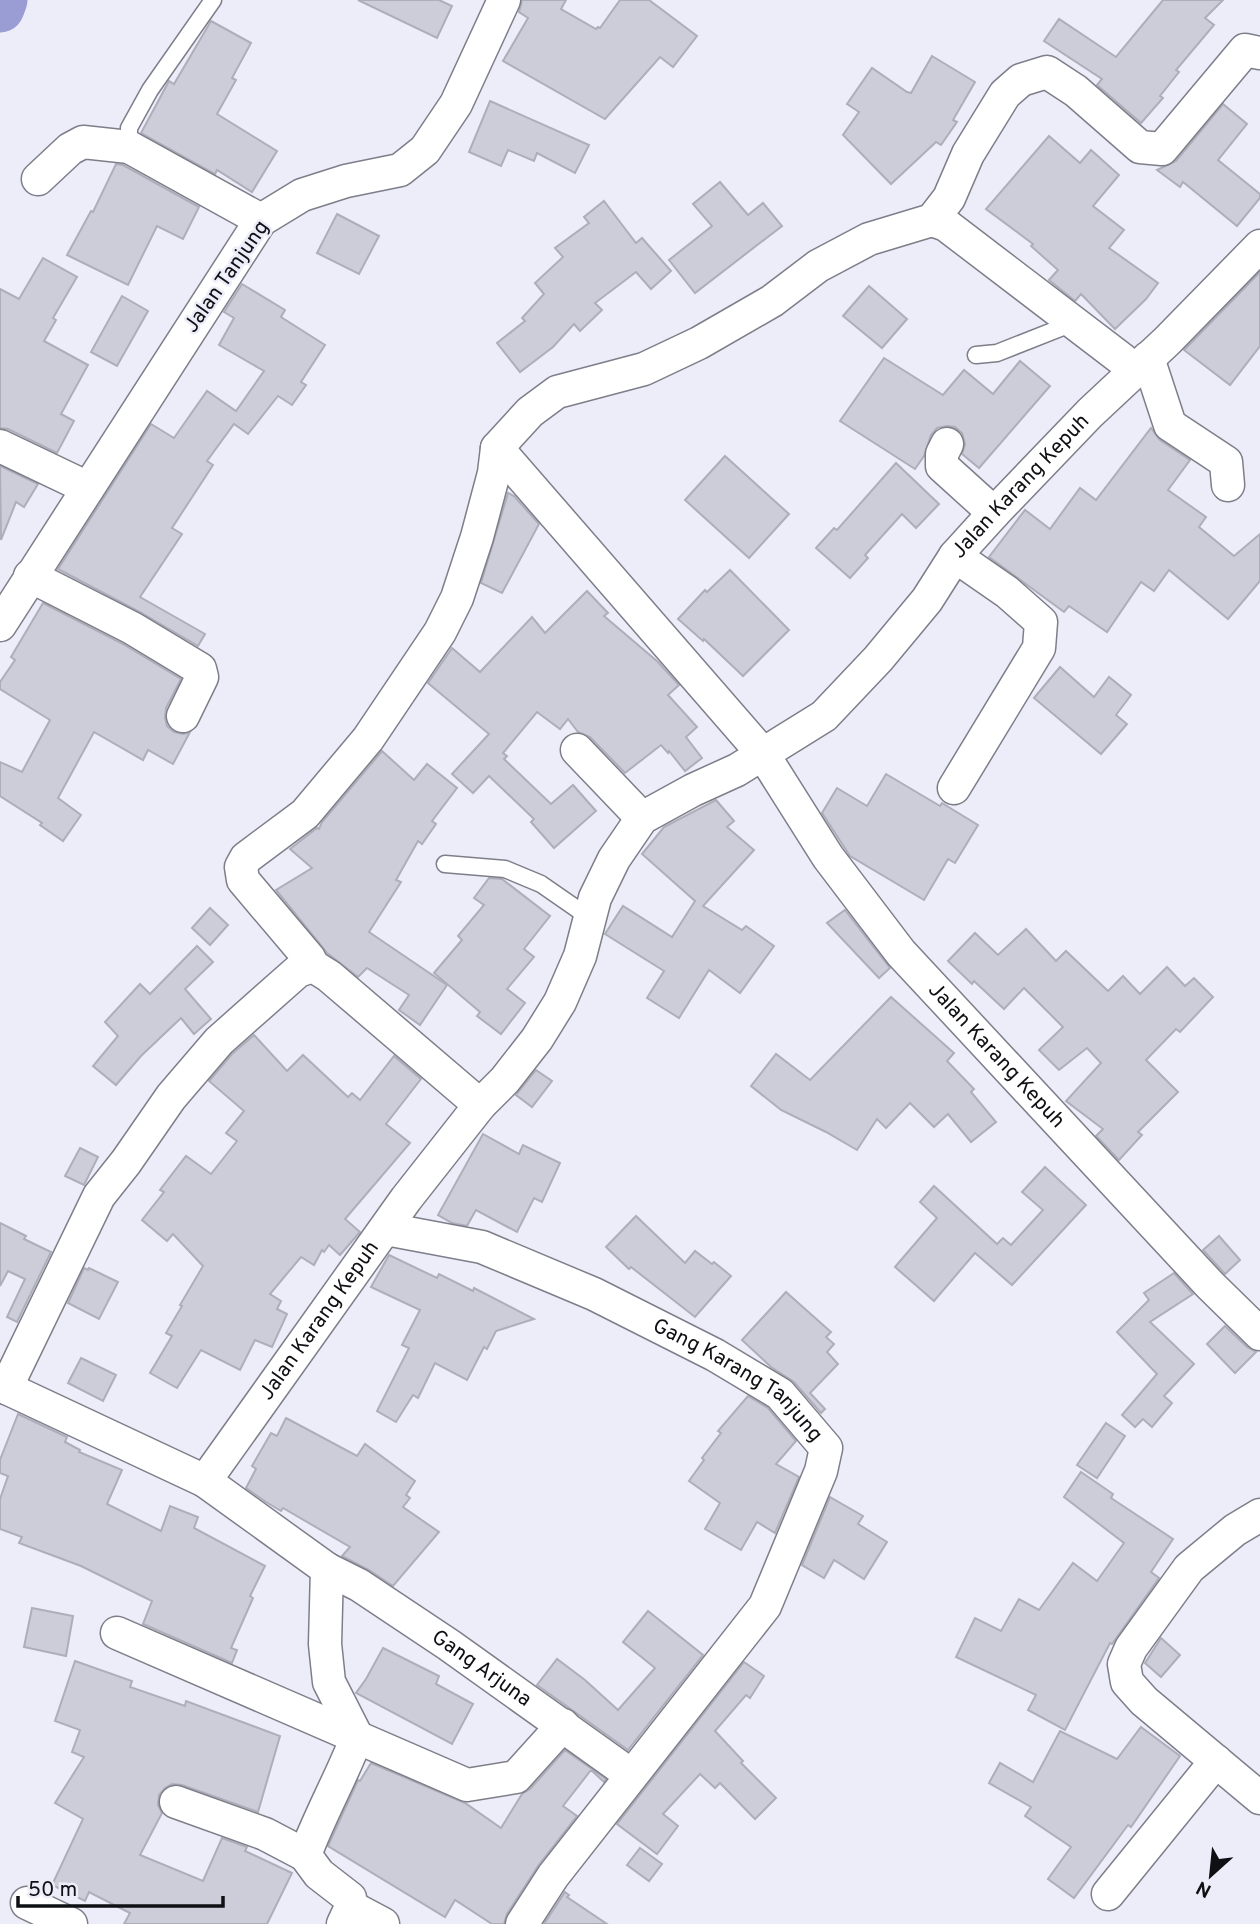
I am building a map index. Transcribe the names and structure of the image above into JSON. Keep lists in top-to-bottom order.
{
  "streets": {
    "street": [
      "Jalan Tanjung",
      "Jalan Karang Kepuh",
      "Gang Karang Tanjung",
      "Gang Arjuna"
    ]
  },
  "crossings": [
    ["Jalan Karang Kepuh", "Gang Karang Tanjung"],
    ["Gang Karang Tanjung", "Gang Arjuna"]
  ],
  "scale_bar": "50 m",
  "north": "bottom left"
}
